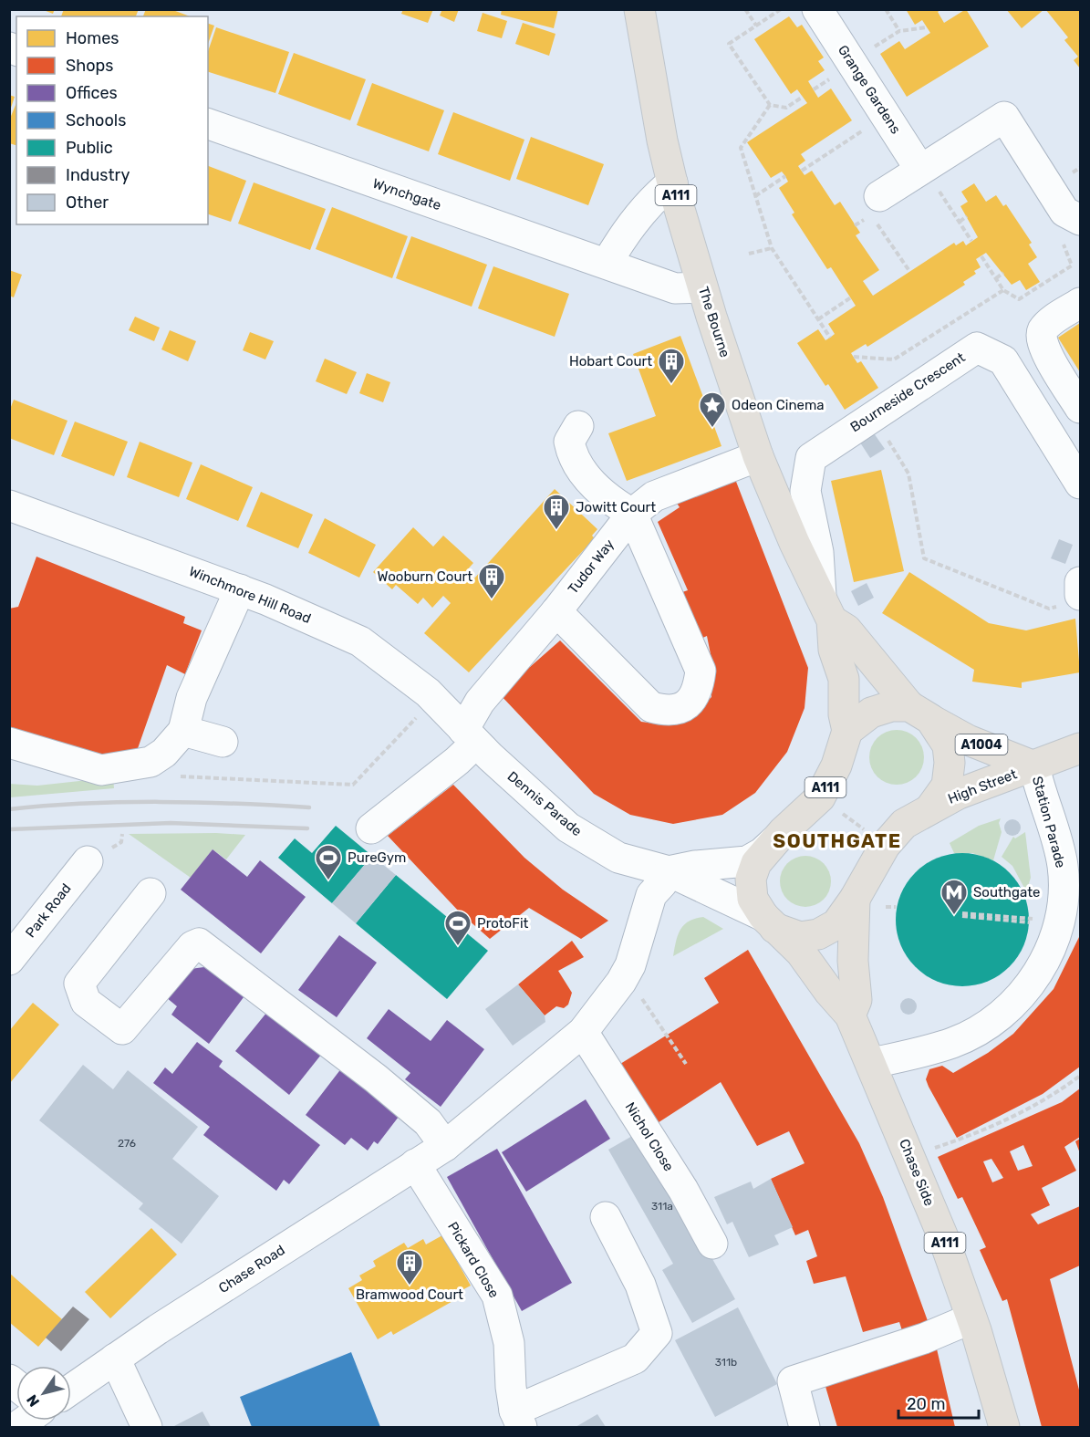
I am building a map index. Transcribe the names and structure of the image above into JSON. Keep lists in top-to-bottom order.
{
  "streets": {
    "main road": [
      "A111",
      "The Bourne",
      "A1004",
      "High Street",
      "Chase Side"
    ],
    "street": [
      "Grange Gardens",
      "Wynchgate",
      "Bourneside Crescent",
      "Tudor Way",
      "Winchmore Hill Road",
      "Dennis Parade",
      "Station Parade",
      "Park Road",
      "Nichol Close",
      "Pickard Close",
      "Chase Road"
    ]
  },
  "crossings": [
    ["Wynchgate", "The Bourne"],
    ["A111", "The Bourne"],
    ["A111", "High Street"],
    ["A111", "Dennis Parade"],
    ["A111", "Chase Side"],
    ["The Bourne", "Bourneside Crescent"],
    ["The Bourne", "Tudor Way"],
    ["The Bourne", "High Street"],
    ["Tudor Way", "Winchmore Hill Road"],
    ["Tudor Way", "Dennis Parade"],
    ["Winchmore Hill Road", "Dennis Parade"],
    ["High Street", "Station Parade"],
    ["Dennis Parade", "Chase Side"],
    ["Dennis Parade", "Chase Road"],
    ["Station Parade", "Chase Side"],
    ["Nichol Close", "Chase Road"],
    ["Pickard Close", "Chase Road"]
  ],
  "districts": ["SOUTHGATE"],
  "places": {
    "building": [
      "Hobart Court",
      "Jowitt Court",
      "Wooburn Court",
      "Bramwood Court"
    ],
    "place": ["Odeon Cinema"],
    "sports": ["PureGym", "ProtoFit"],
    "metro station": ["Southgate"]
  },
  "house_numbers": ["276", "311a", "311b"],
  "legend": [
    "Homes",
    "Shops",
    "Offices",
    "Schools",
    "Public",
    "Industry",
    "Other"
  ],
  "scale_bar": "20 m",
  "north": "bottom left"
}
